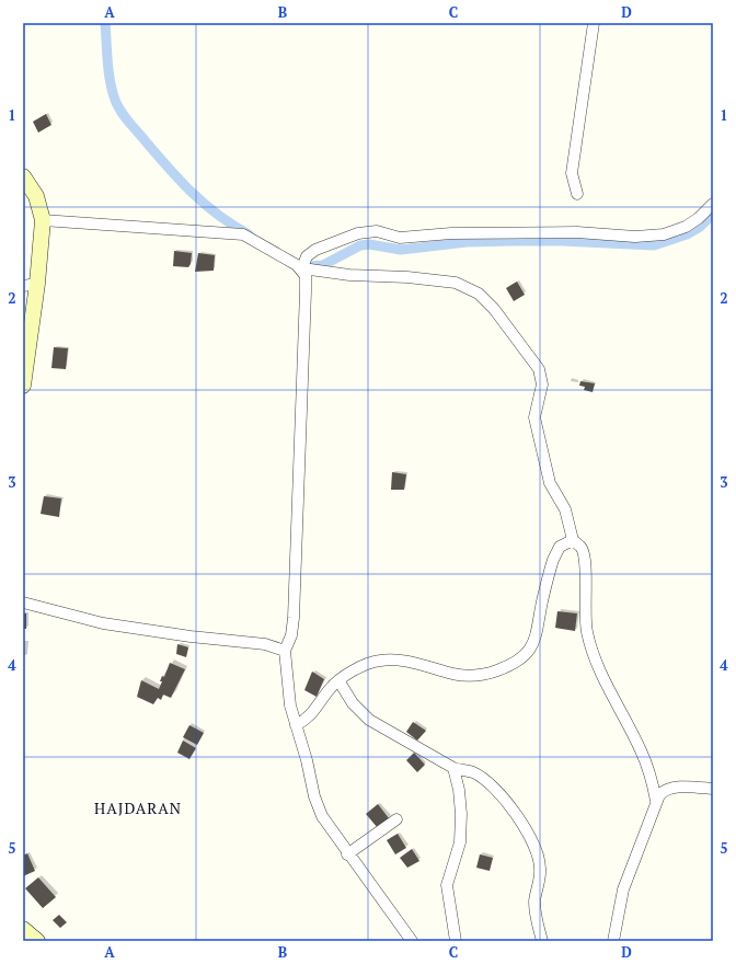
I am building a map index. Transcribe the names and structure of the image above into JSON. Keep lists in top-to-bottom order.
{
  "districts": ["HAJDARAN"],
  "grid": {
    "columns": [
      "A",
      "B",
      "C",
      "D"
    ],
    "rows": [
      "1",
      "2",
      "3",
      "4",
      "5"
    ]
  }
}
